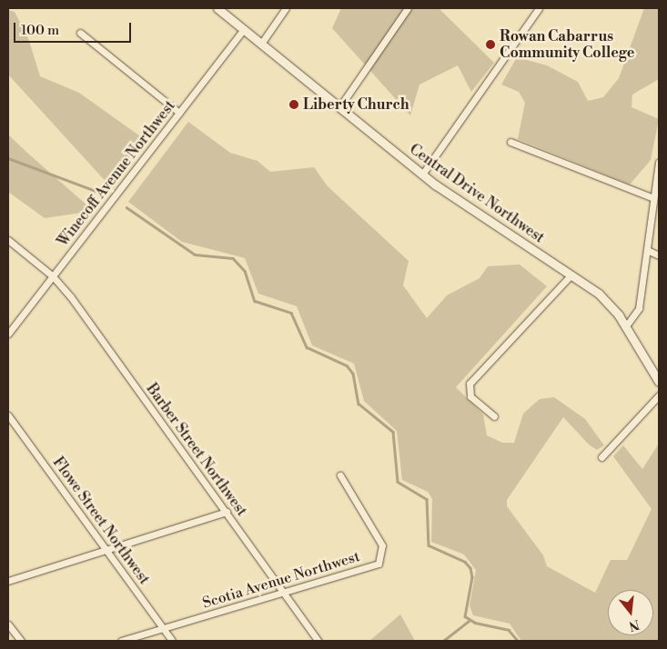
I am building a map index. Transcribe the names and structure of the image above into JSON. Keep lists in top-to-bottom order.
{
  "streets": {
    "street": [
      "Winecoff Avenue Northwest",
      "Central Drive Northwest",
      "Barber Street Northwest",
      "Flowe Street Northwest",
      "Scotia Avenue Northwest"
    ]
  },
  "crossings": [
    ["Winecoff Avenue Northwest", "Central Drive Northwest"],
    ["Winecoff Avenue Northwest", "Barber Street Northwest"],
    ["Barber Street Northwest", "Scotia Avenue Northwest"],
    ["Flowe Street Northwest", "Scotia Avenue Northwest"]
  ],
  "places": ["Rowan Cabarrus Community College", "Liberty Church"],
  "scale_bar": "100 m",
  "north": "bottom"
}
